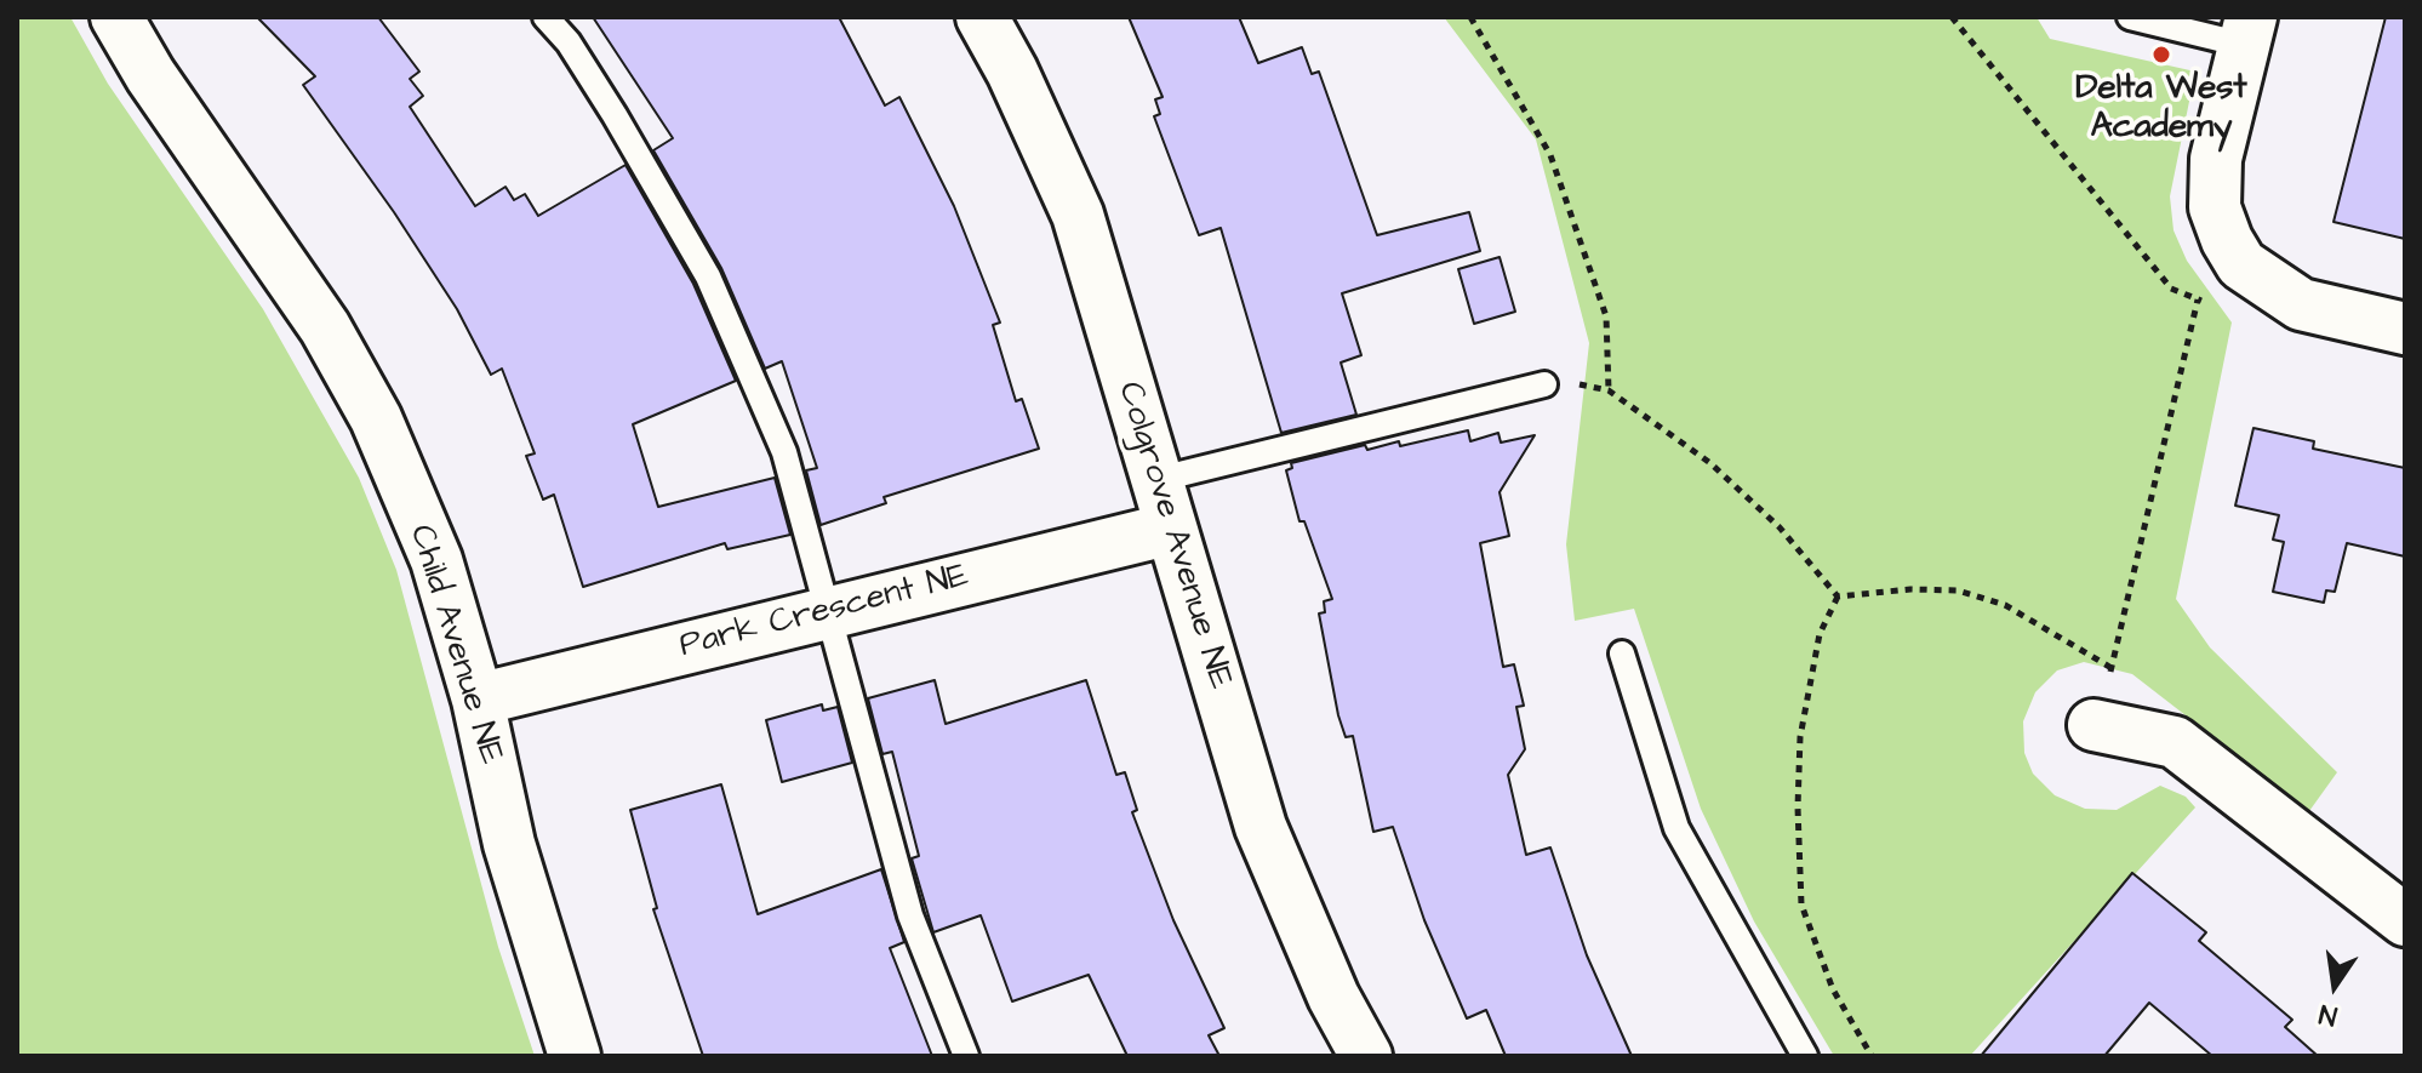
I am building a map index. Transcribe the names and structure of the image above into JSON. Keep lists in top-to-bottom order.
{
  "streets": {
    "street": ["Colgrove Avenue NE", "Park Crescent NE", "Child Avenue NE"]
  },
  "crossings": [
    ["Colgrove Avenue NE", "Park Crescent NE"],
    ["Park Crescent NE", "Child Avenue NE"]
  ],
  "places": ["Delta West Academy"],
  "north": "bottom"
}
